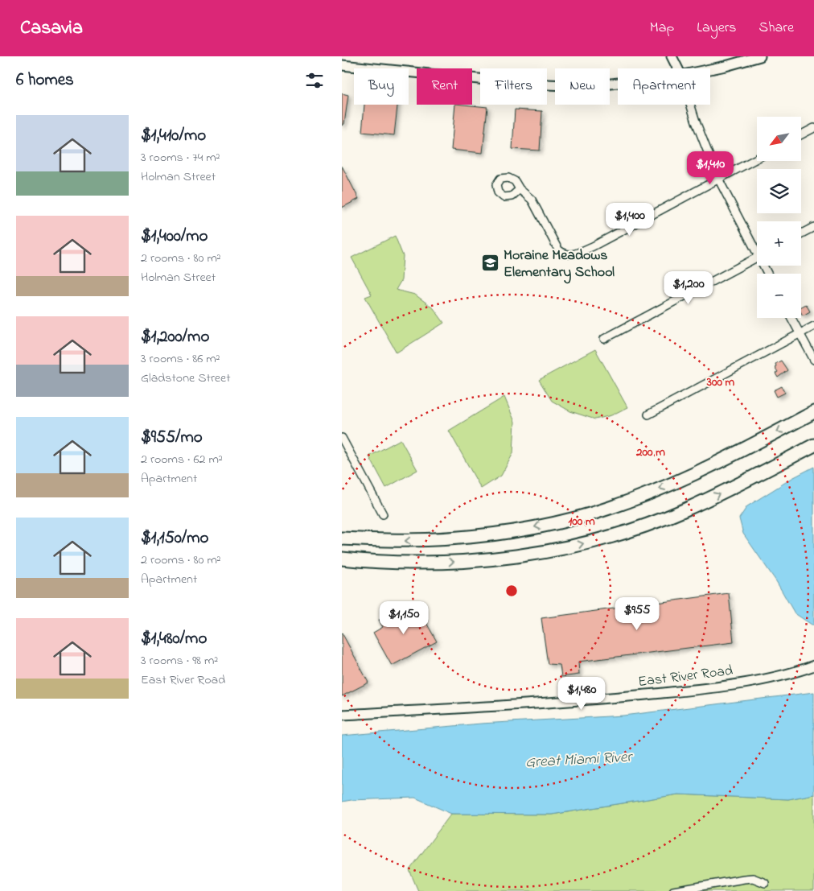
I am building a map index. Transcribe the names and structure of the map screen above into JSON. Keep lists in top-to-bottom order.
{
  "streets": {
    "street": ["East River Road"]
  },
  "water": ["Great Miami River"],
  "places": {
    "school or university": ["Moraine Meadows Elementary School"]
  },
  "north": "bottom left",
  "page": {
    "header": "Casavia",
    "nav": ["Map", "Layers", "Share"],
    "heading": "6 homes",
    "chip": [
      "Buy",
      "Rent",
      "Filters",
      "New",
      "Apartment"
    ],
    "list": [
      {
        "name": "$1,410/mo",
        "note": "3 rooms · 74 m² · Holman Street"
      },
      {
        "name": "$1,400/mo",
        "note": "2 rooms · 80 m² · Holman Street"
      },
      {
        "name": "$1,200/mo",
        "note": "3 rooms · 86 m² · Gladstone Street"
      },
      {
        "name": "$955/mo",
        "note": "2 rooms · 62 m² · Apartment"
      },
      {
        "name": "$1,150/mo",
        "note": "2 rooms · 80 m² · Apartment"
      },
      {
        "name": "$1,480/mo",
        "note": "3 rooms · 98 m² · East River Road"
      }
    ],
    "map_buttons": ["+", "−"],
    "price": [
      "$1,410",
      "$1,400",
      "$1,200",
      "$955",
      "$1,150",
      "$1,480"
    ]
  },
  "rings": ["300 m", "200 m", "100 m"]
}
